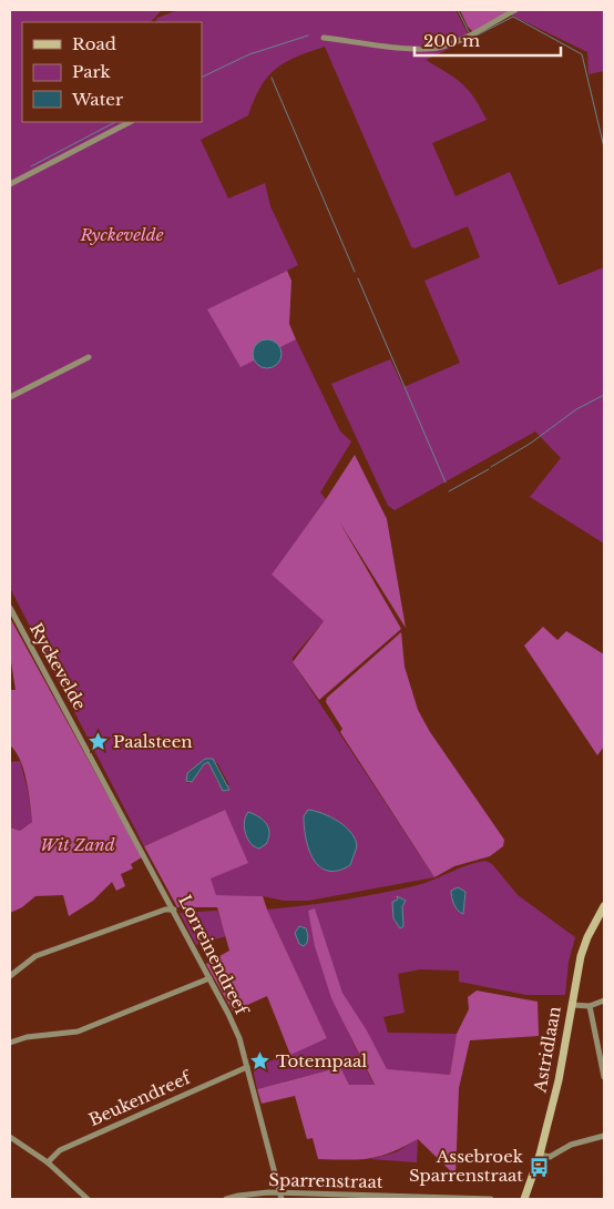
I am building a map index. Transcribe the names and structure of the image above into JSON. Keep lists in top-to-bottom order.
{
  "streets": {
    "main road": ["Astridlaan"],
    "street": [
      "Ryckevelde",
      "Lorreinendreef",
      "Beukendreef",
      "Sparrenstraat"
    ]
  },
  "crossings": [
    ["Ryckevelde", "Lorreinendreef"],
    ["Lorreinendreef", "Beukendreef"],
    ["Lorreinendreef", "Sparrenstraat"]
  ],
  "parks": ["Ryckevelde", "Wit Zand"],
  "places": {
    "place": ["Paalsteen", "Totempaal"],
    "bus stop": ["Assebroek Sparrenstraat"]
  },
  "legend": ["Road", "Park", "Water"],
  "scale_bar": "200 m"
}
